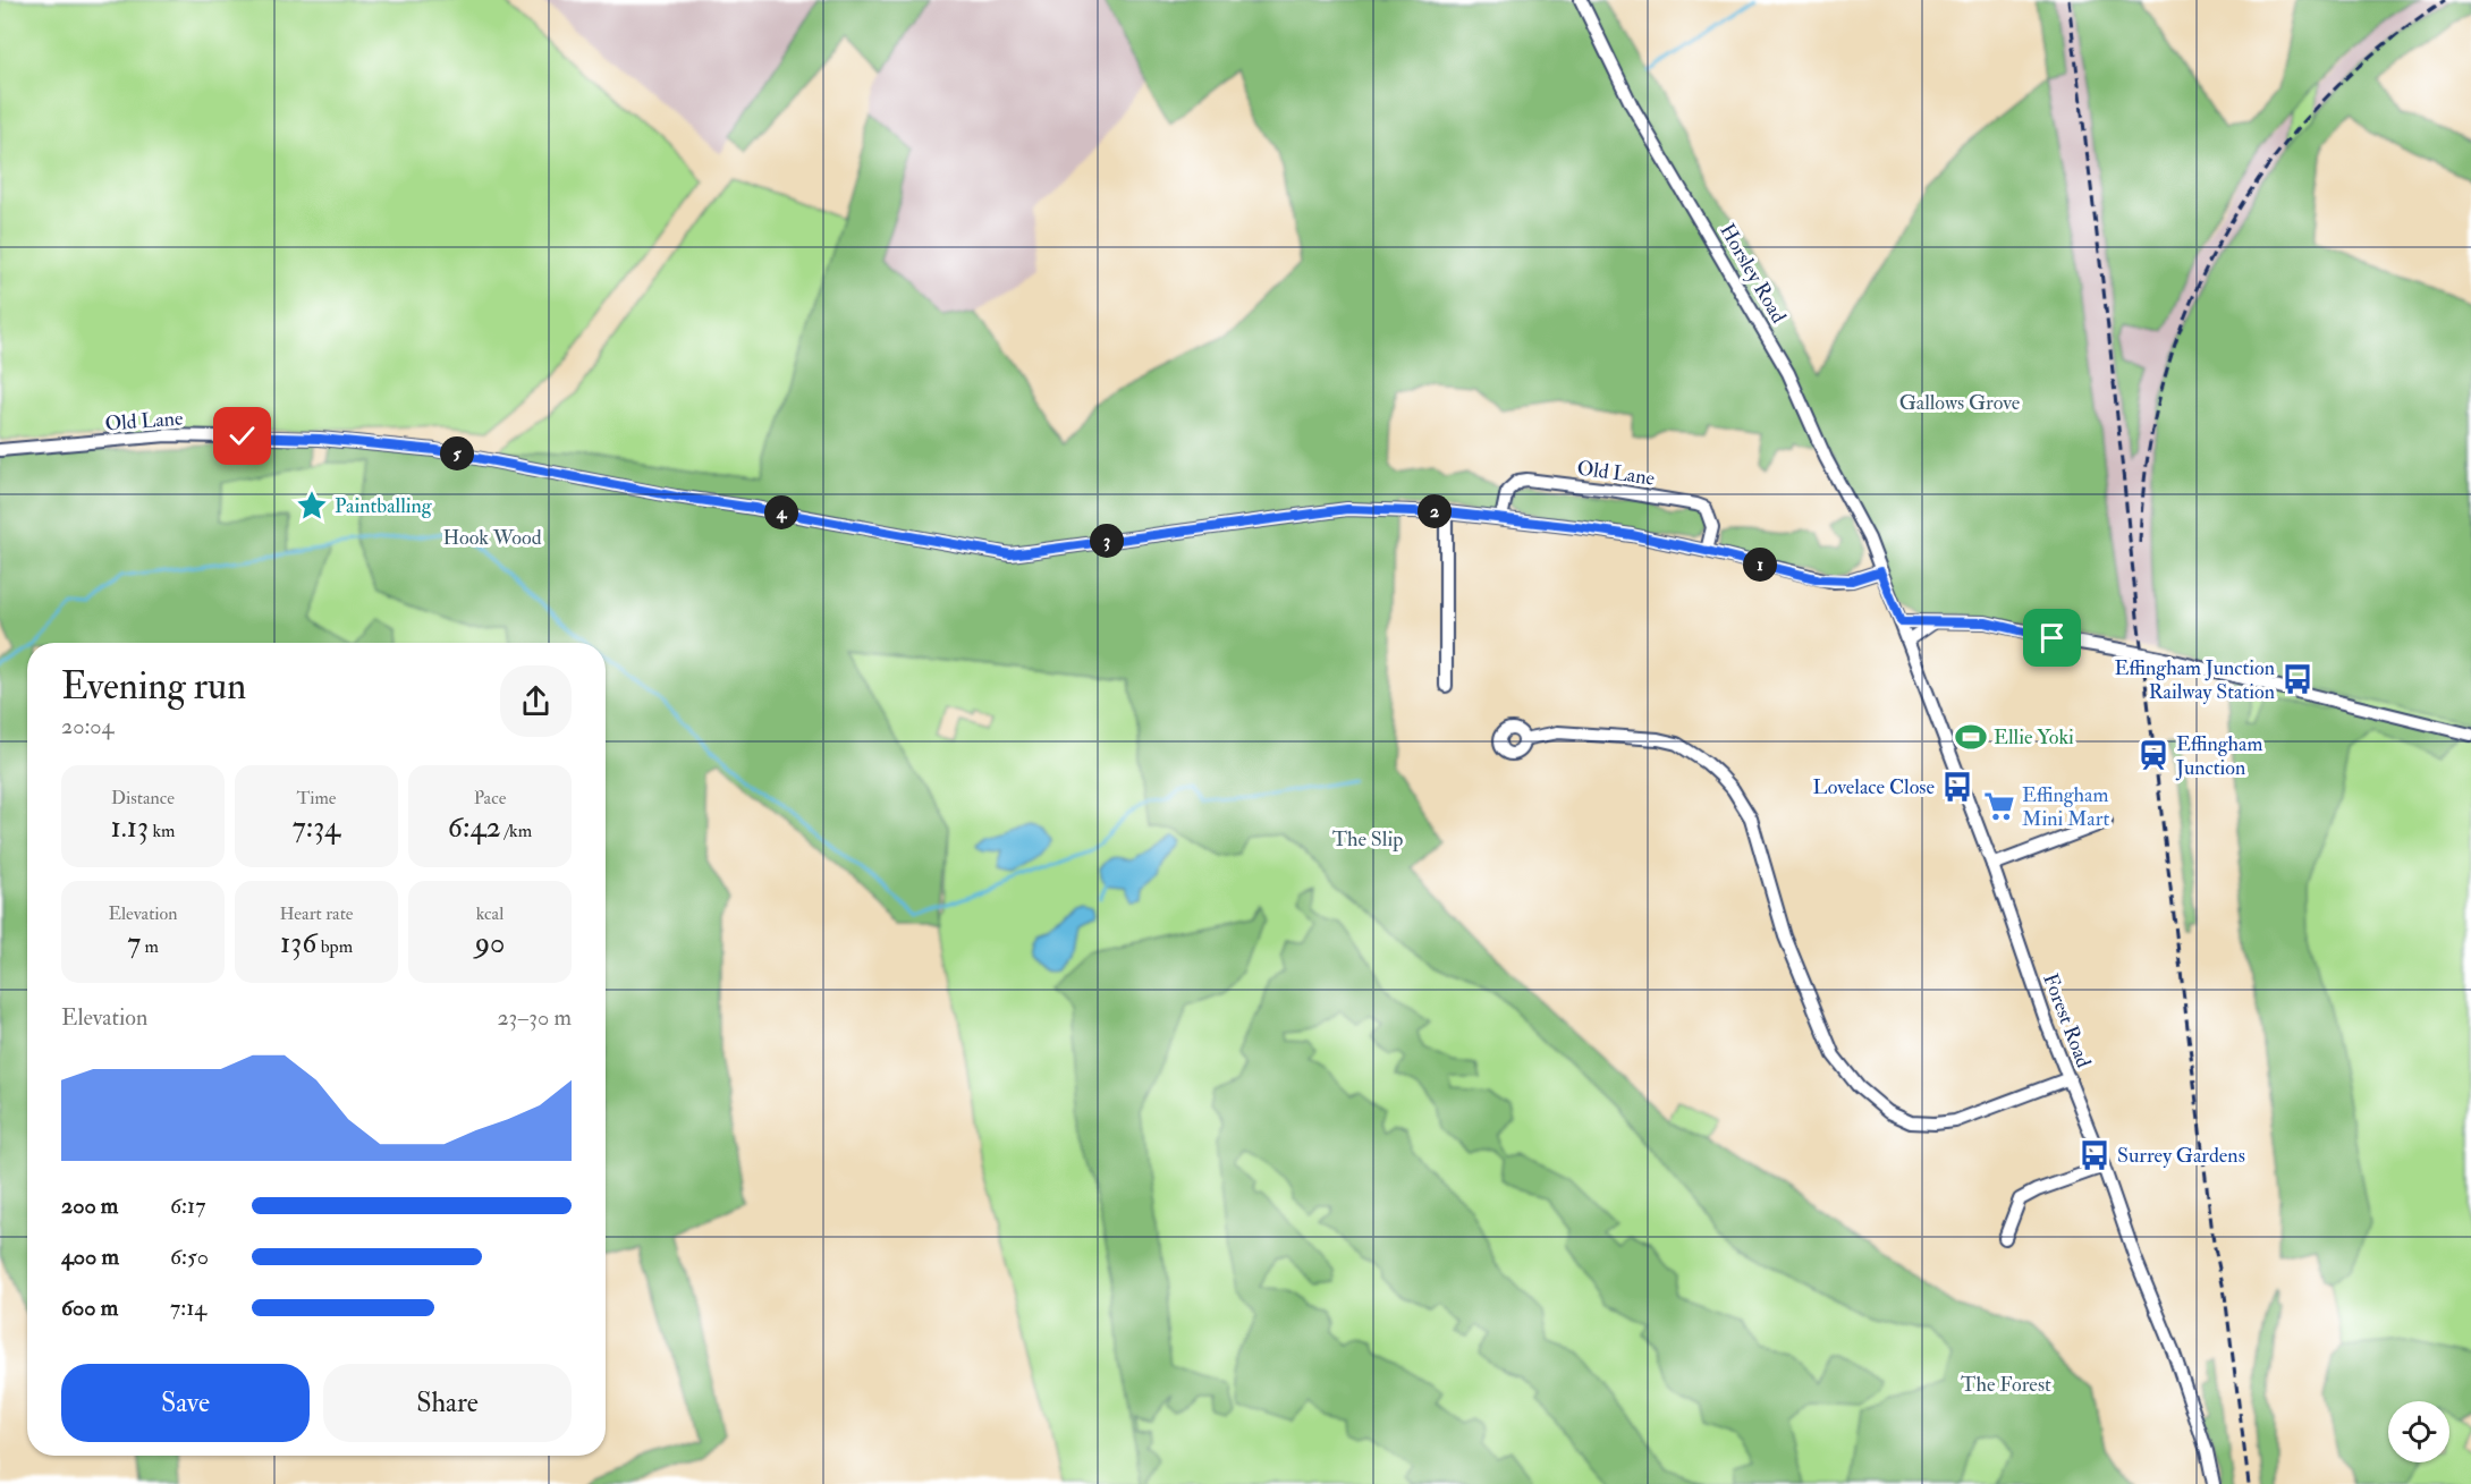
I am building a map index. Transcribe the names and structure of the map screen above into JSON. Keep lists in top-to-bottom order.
{
  "streets": {
    "street": ["Horsley Road", "Old Lane", "Forest Road"]
  },
  "crossings": [
    ["Horsley Road", "Old Lane"],
    ["Horsley Road", "Forest Road"],
    ["Old Lane", "Forest Road"]
  ],
  "parks": [
    "Gallows Grove",
    "Hook Wood",
    "The Slip",
    "The Forest"
  ],
  "places": {
    "place": ["Paintballing"],
    "bus stop": ["Effingham Junction Railway Station", "Lovelace Close", "Surrey Gardens"],
    "sports": ["Ellie Yoki"],
    "station": ["Effingham Junction"],
    "supermarket": ["Effingham Mini Mart"]
  },
  "page": {
    "pins": [
      "5",
      "2",
      "4",
      "3",
      "1"
    ],
    "heading": ["Evening run", "20:04"],
    "stats": [
      ["Distance", "1.13 km"],
      ["Time", "7:34"],
      ["Pace", "6:42 /km"],
      ["Elevation", "7 m"],
      ["Heart rate", "136 bpm"],
      ["kcal", "90"]
    ],
    "chart": ["Elevation", "23–30 m"],
    "list": [
      {
        "name": "200 m",
        "note": "6:17"
      },
      {
        "name": "400 m",
        "note": "6:50"
      },
      {
        "name": "600 m",
        "note": "7:14"
      }
    ],
    "buttons": ["Save", "Share"]
  }
}
